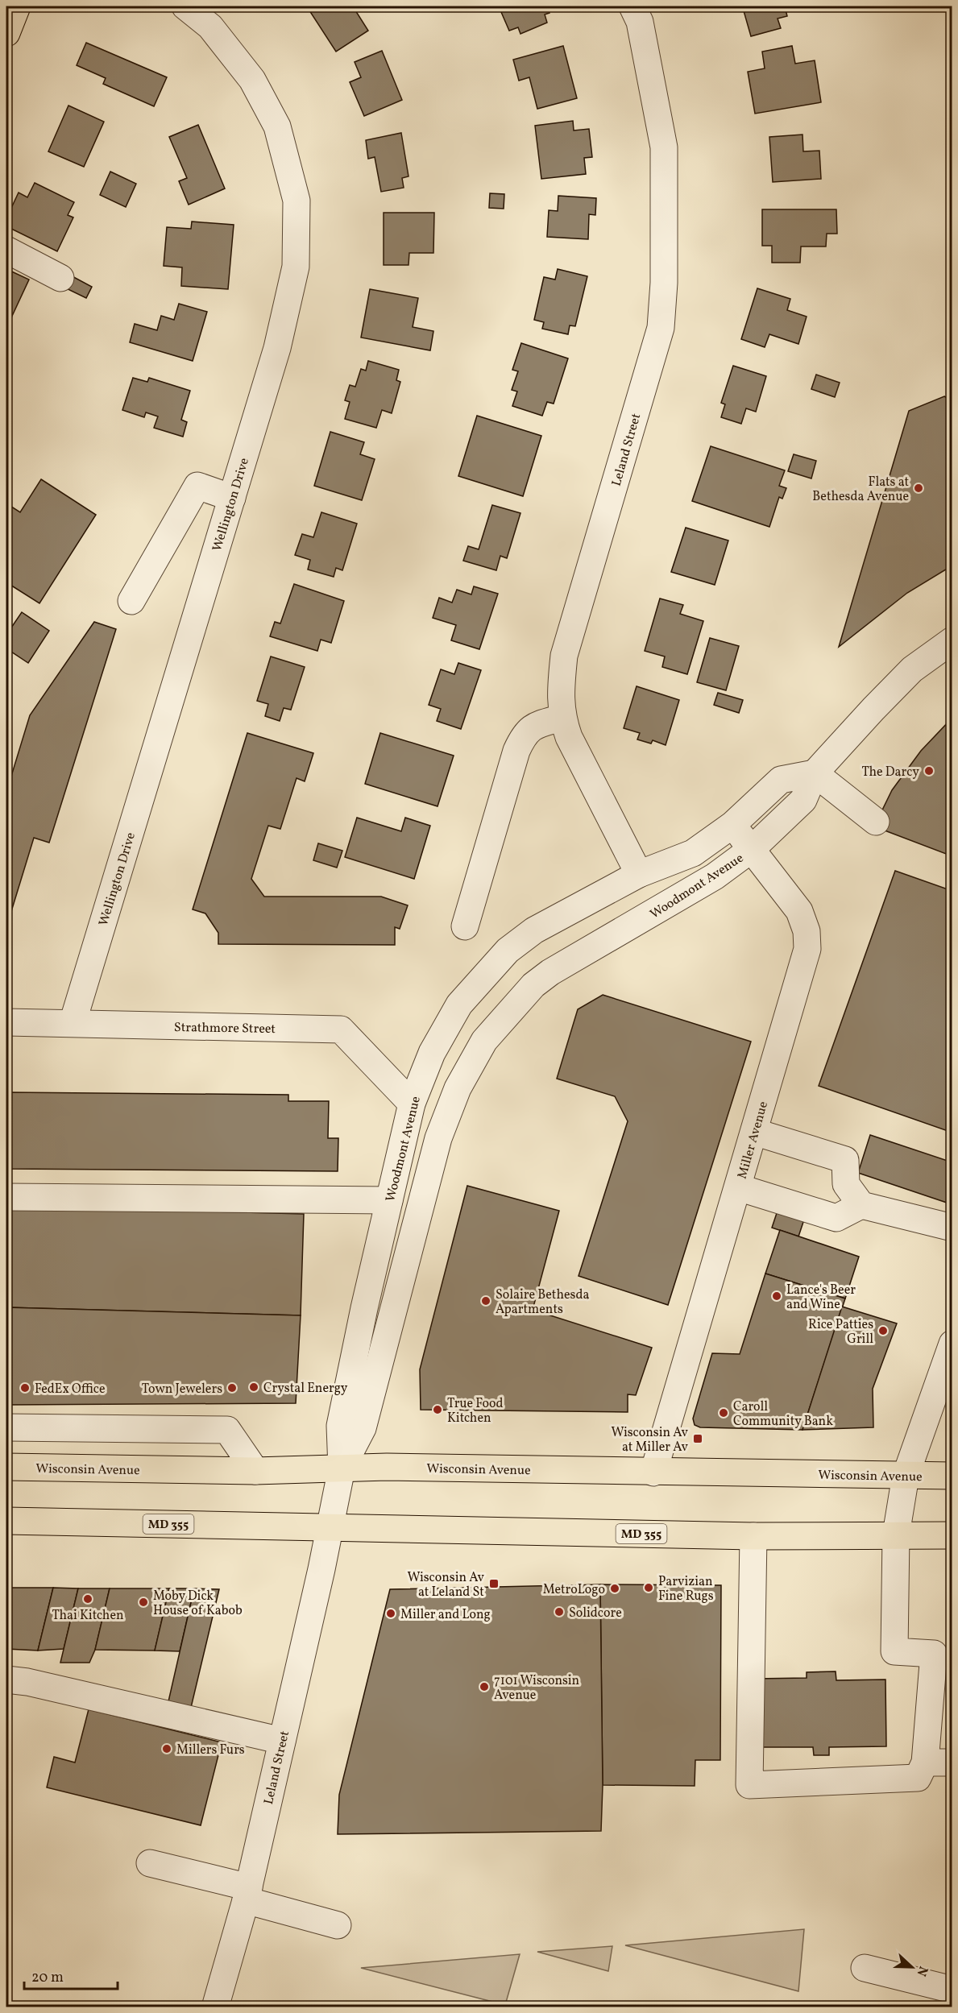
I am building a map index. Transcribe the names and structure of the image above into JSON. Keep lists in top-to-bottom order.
{
  "streets": {
    "main road": ["Wisconsin Avenue", "MD 355"],
    "street": [
      "Leland Street",
      "Wellington Drive",
      "Woodmont Avenue",
      "Strathmore Street",
      "Miller Avenue"
    ]
  },
  "crossings": [
    ["Leland Street", "Woodmont Avenue"],
    ["Leland Street", "MD 355"],
    ["Wellington Drive", "Strathmore Street"],
    ["Woodmont Avenue", "Strathmore Street"],
    ["Woodmont Avenue", "Miller Avenue"],
    ["Woodmont Avenue", "Wisconsin Avenue"],
    ["Woodmont Avenue", "MD 355"],
    ["Miller Avenue", "Wisconsin Avenue"]
  ],
  "places": {
    "other": [
      "Flats at Bethesda Avenue",
      "The Darcy",
      "Lance's Beer and Wine",
      "Solaire Bethesda Apartments",
      "Rice Patties Grill",
      "Crystal Energy",
      "FedEx Office",
      "Town Jewelers",
      "True Food Kitchen",
      "Caroll Community Bank",
      "Parvizian Fine Rugs",
      "MetroLogo",
      "Thai Kitchen",
      "Moby Dick House of Kabob",
      "Solidcore",
      "Miller and Long",
      "7101 Wisconsin Avenue",
      "Millers Furs"
    ],
    "transit": ["Wisconsin Av at Miller Av", "Wisconsin Av at Leland St"]
  },
  "scale_bar": "20 m",
  "north": "right"
}
